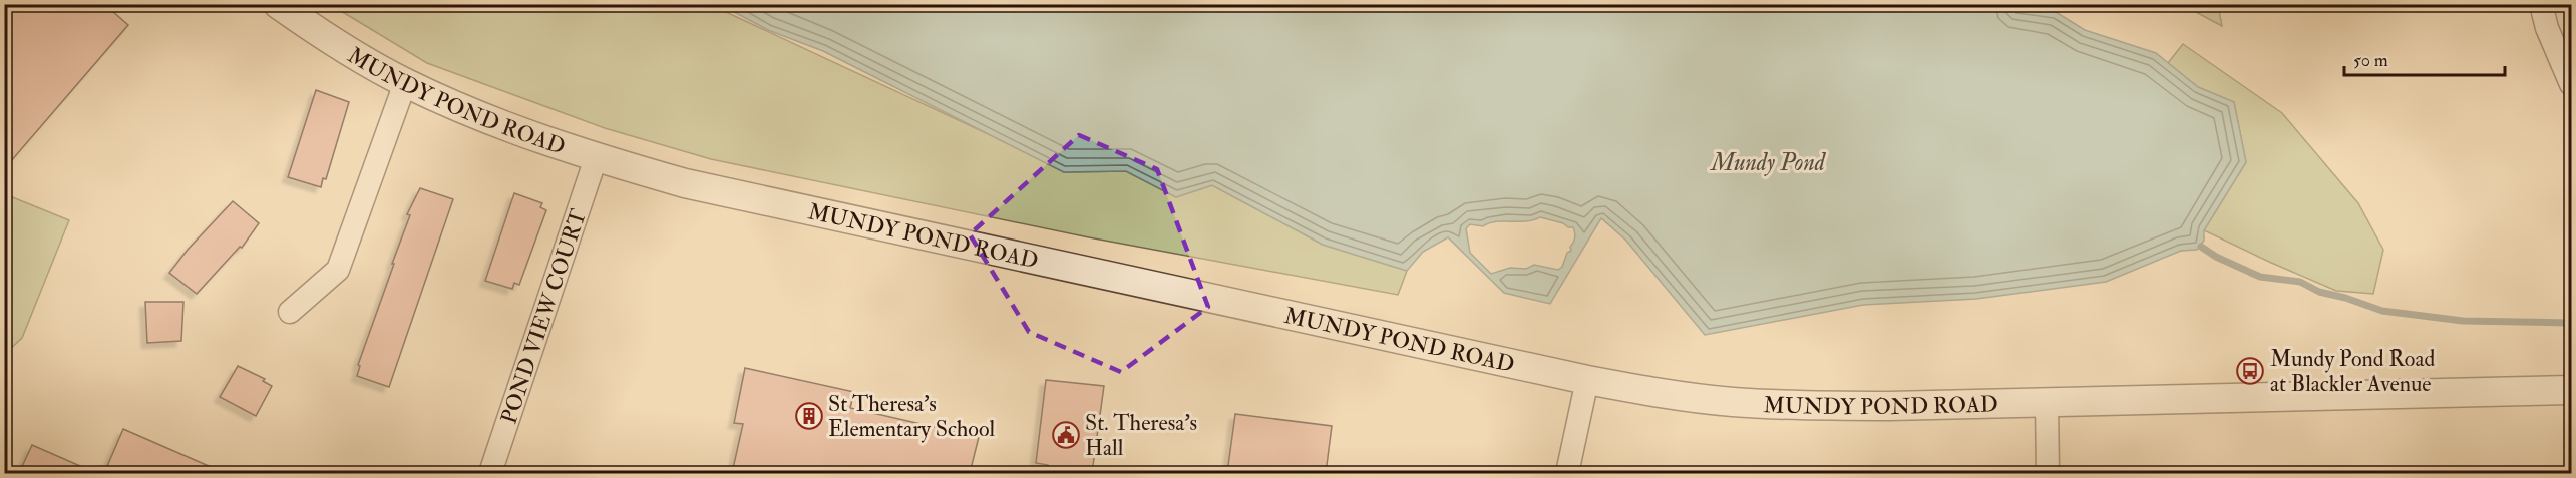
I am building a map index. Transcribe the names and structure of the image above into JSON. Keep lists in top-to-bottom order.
{
  "streets": {
    "street": ["MUNDY POND ROAD", "POND VIEW COURT"]
  },
  "crossings": [
    ["MUNDY POND ROAD", "POND VIEW COURT"]
  ],
  "water": ["Mundy Pond"],
  "places": {
    "bus stop": ["Mundy Pond Road at Blackler Avenue"],
    "building": ["St Theresa's Elementary School"],
    "public building": ["St. Theresa's Hall"]
  },
  "scale_bar": "50 m"
}
